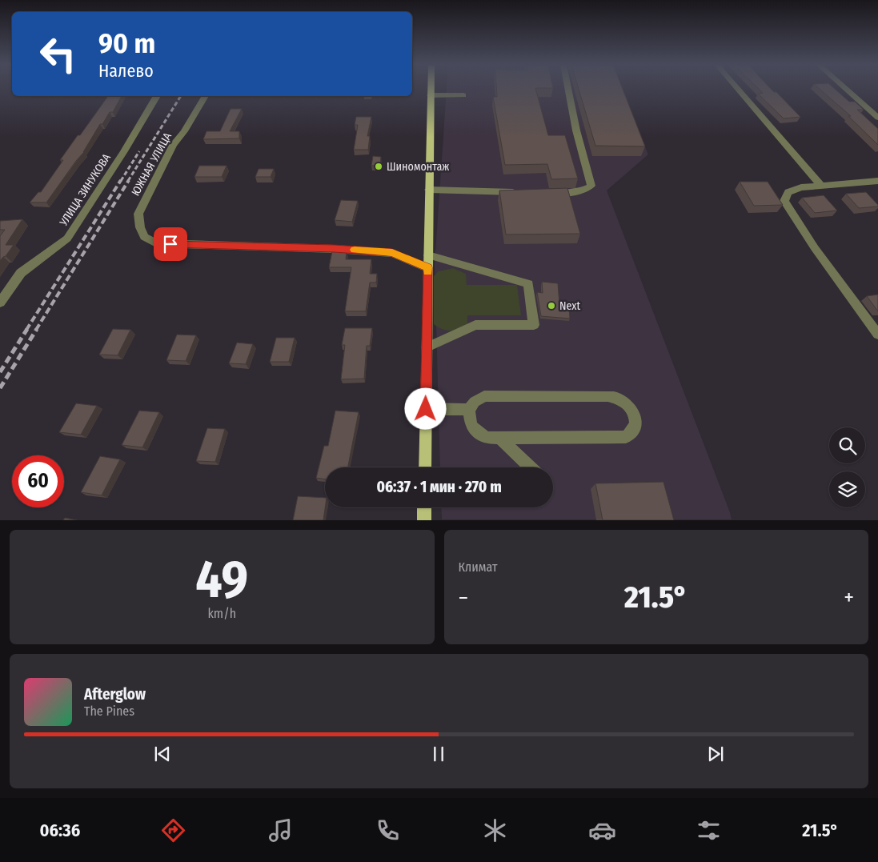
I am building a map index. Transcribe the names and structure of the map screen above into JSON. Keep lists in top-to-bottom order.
{
  "streets": {
    "street": ["ЮЖНАЯ УЛИЦА", "УЛИЦА ЗИНУКОВА"]
  },
  "places": ["Шиномонтаж", "Next"],
  "page": {
    "turn": ["90 m", "Налево"],
    "limit": "60",
    "trip": "06:37 · 1 мин · 270 m",
    "tile": [
      ["49", "km/h"],
      "Климат"
    ],
    "heat": ["−", "21.5°", "+"],
    "song": ["Afterglow", "The Pines"],
    "tabs": ["06:36", "21.5°"]
  }
}
